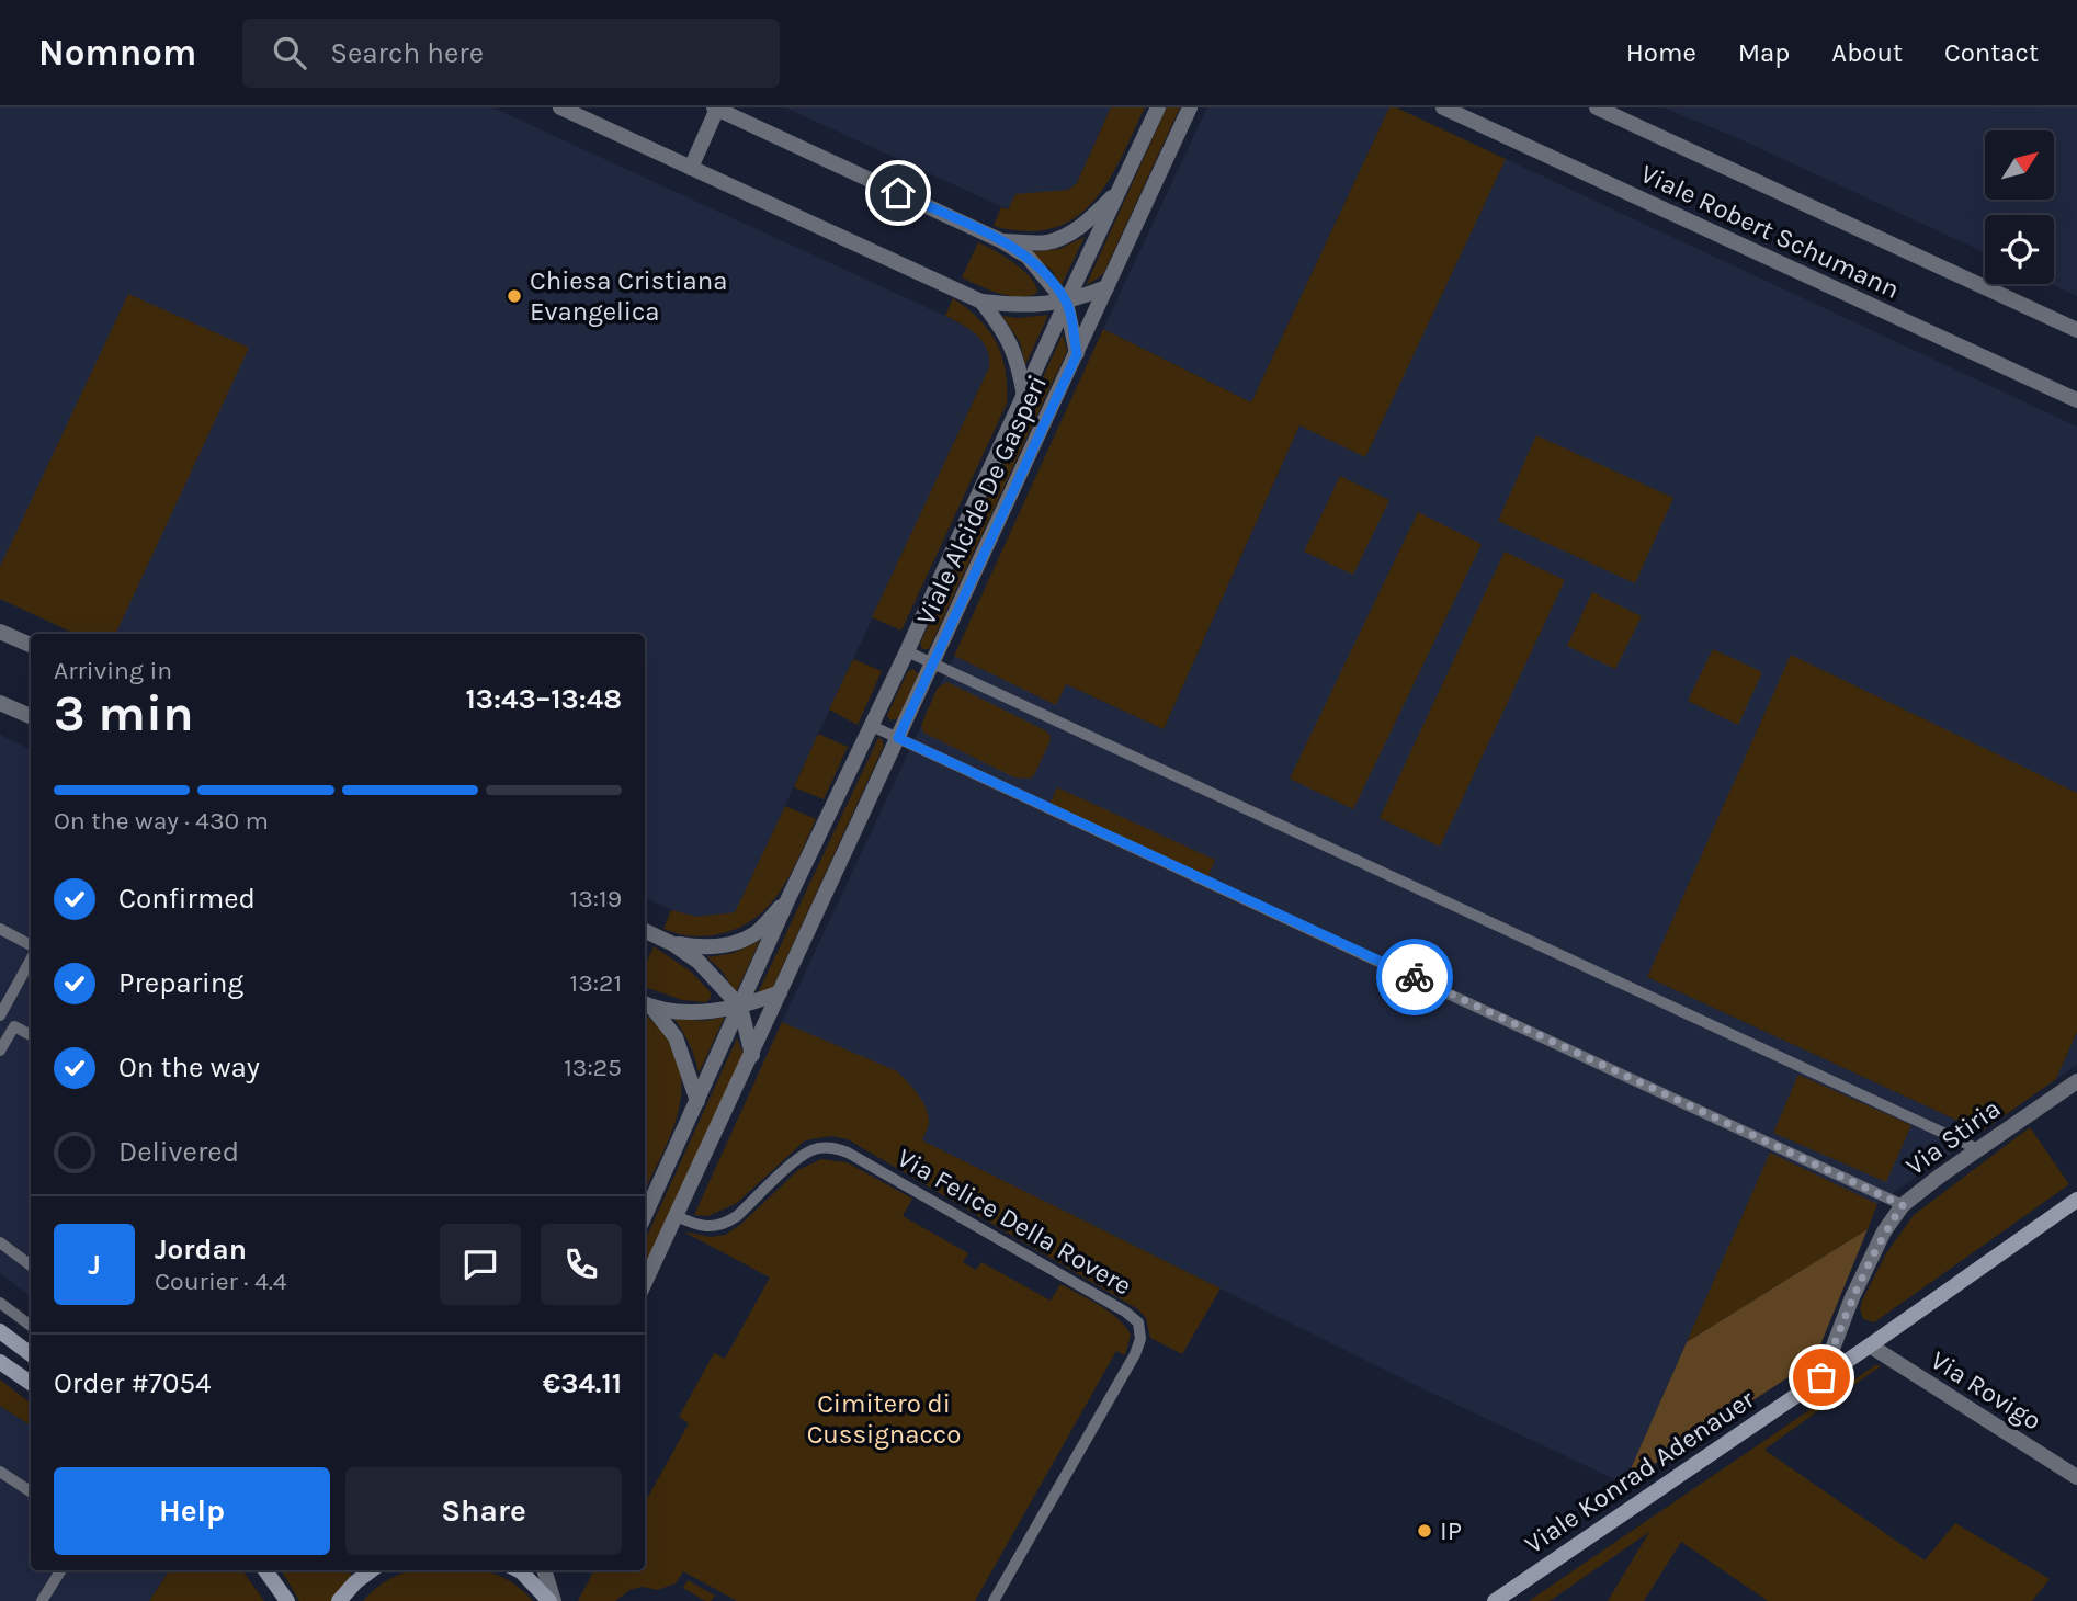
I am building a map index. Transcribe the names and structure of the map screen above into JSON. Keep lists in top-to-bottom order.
{
  "streets": {
    "main road": ["Viale Konrad Adenauer"],
    "street": [
      "Viale Robert Schumann",
      "Viale Alcide De Gasperi",
      "Via Stiria",
      "Via Rovigo"
    ],
    "lane": ["Via Felice Della Rovere"]
  },
  "crossings": [
    ["Viale Alcide De Gasperi", "Via Felice Della Rovere"],
    ["Via Stiria", "Viale Konrad Adenauer"],
    ["Via Rovigo", "Viale Konrad Adenauer"]
  ],
  "parks": ["Cimitero di Cussignacco"],
  "places": ["Chiesa Cristiana Evangelica", "IP"],
  "north": "top right",
  "page": {
    "header": "Nomnom",
    "search": "Search here",
    "nav": [
      "Home",
      "Map",
      "About",
      "Contact"
    ],
    "heading": ["3 min", "Arriving in", "13:43–13:48"],
    "panel": [
      "Jordan",
      "Courier · 4.4",
      "Order #7054",
      "€34.11"
    ],
    "bar": "On the way · 430 m",
    "list": [
      ["Confirmed", "13:19"],
      ["Preparing", "13:21"],
      ["On the way", "13:25"],
      "Delivered"
    ],
    "round": "J",
    "buttons": ["Help", "Share"]
  }
}
